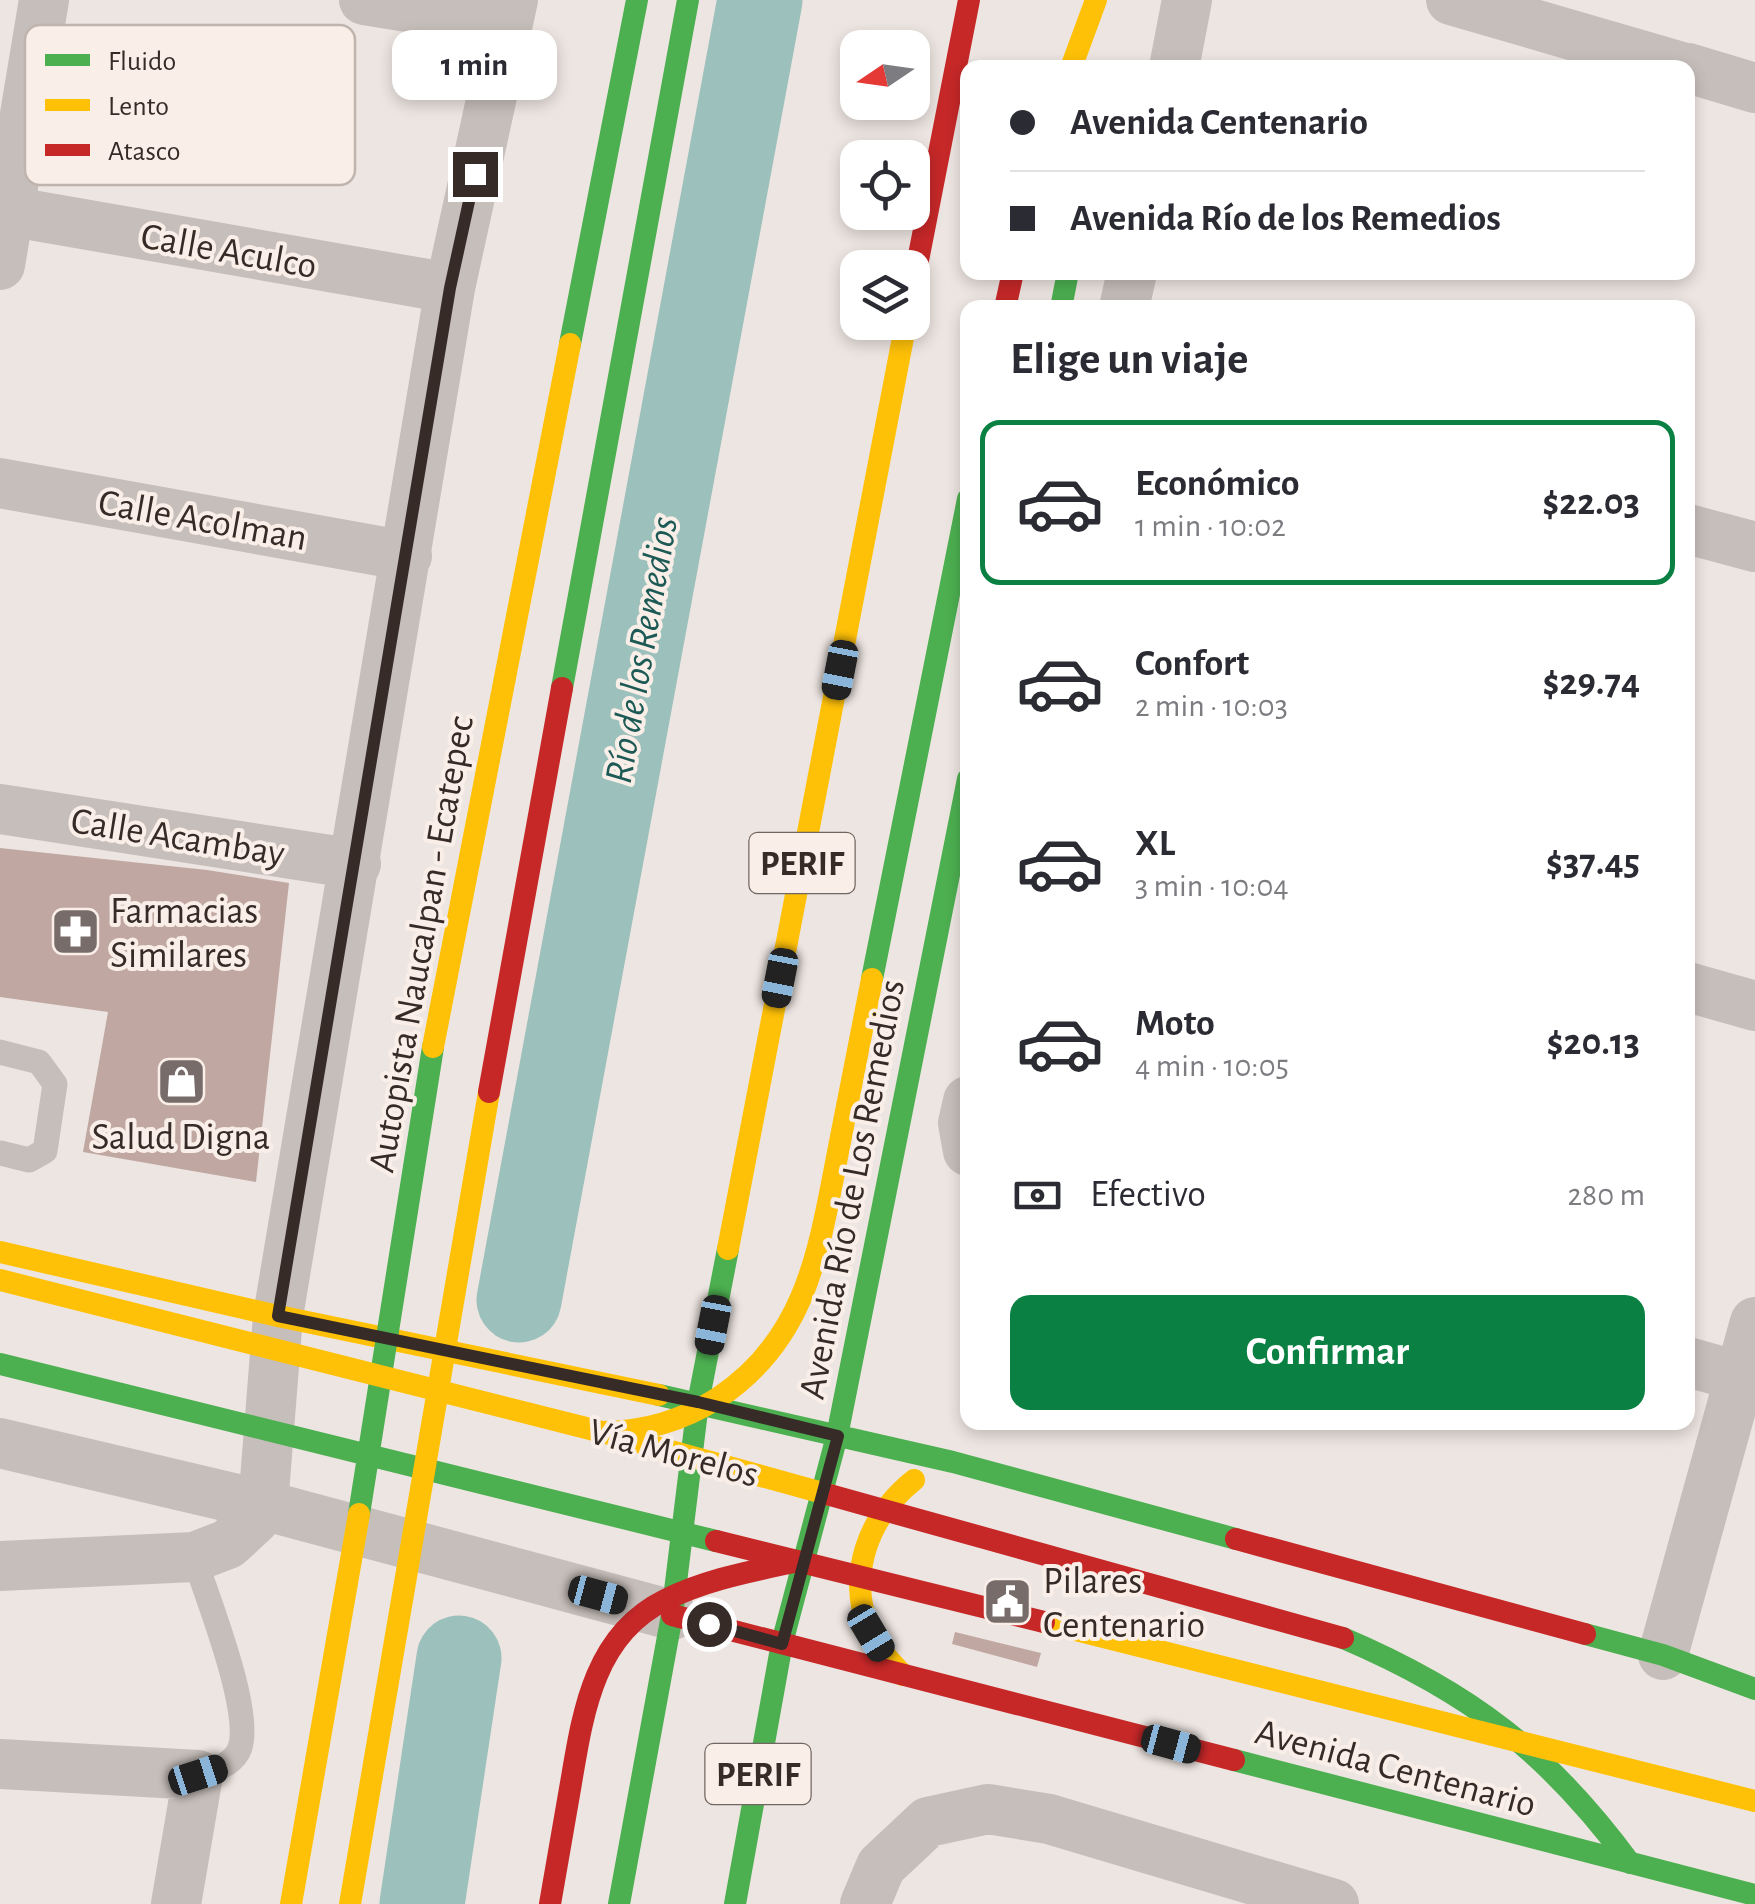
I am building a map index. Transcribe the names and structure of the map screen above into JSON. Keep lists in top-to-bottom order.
{
  "streets": {
    "main road": [
      "PERIF",
      "Autopista Naucalpan - Ecatepec",
      "Avenida Río de Los Remedios",
      "Vía Morelos",
      "Avenida Centenario"
    ],
    "street": ["Calle Aculco", "Calle Acolman", "Calle Acambay"]
  },
  "crossings": [
    ["PERIF", "Avenida Centenario"],
    ["Avenida Río de Los Remedios", "Avenida Centenario"],
    ["Vía Morelos", "Avenida Centenario"]
  ],
  "water": ["Río de los Remedios"],
  "places": {
    "pharmacy": ["Farmacias Similares"],
    "shop": ["Salud Digna"],
    "public building": ["Pilares Centenario"]
  },
  "legend": ["Fluido", "Lento", "Atasco"],
  "north": "left",
  "page": {
    "bubble": "1 min",
    "banner": ["Avenida Centenario", "Avenida Río de los Remedios"],
    "heading": "Elige un viaje",
    "list": [
      {
        "name": "Económico",
        "note": "1 min · 10:02",
        "value": "$22.03"
      },
      {
        "name": "Confort",
        "note": "2 min · 10:03",
        "value": "$29.74"
      },
      {
        "name": "XL",
        "note": "3 min · 10:04",
        "value": "$37.45"
      },
      {
        "name": "Moto",
        "note": "4 min · 10:05",
        "value": "$20.13"
      }
    ],
    "pay": ["Efectivo", "280 m"],
    "buttons": "Confirmar"
  }
}
